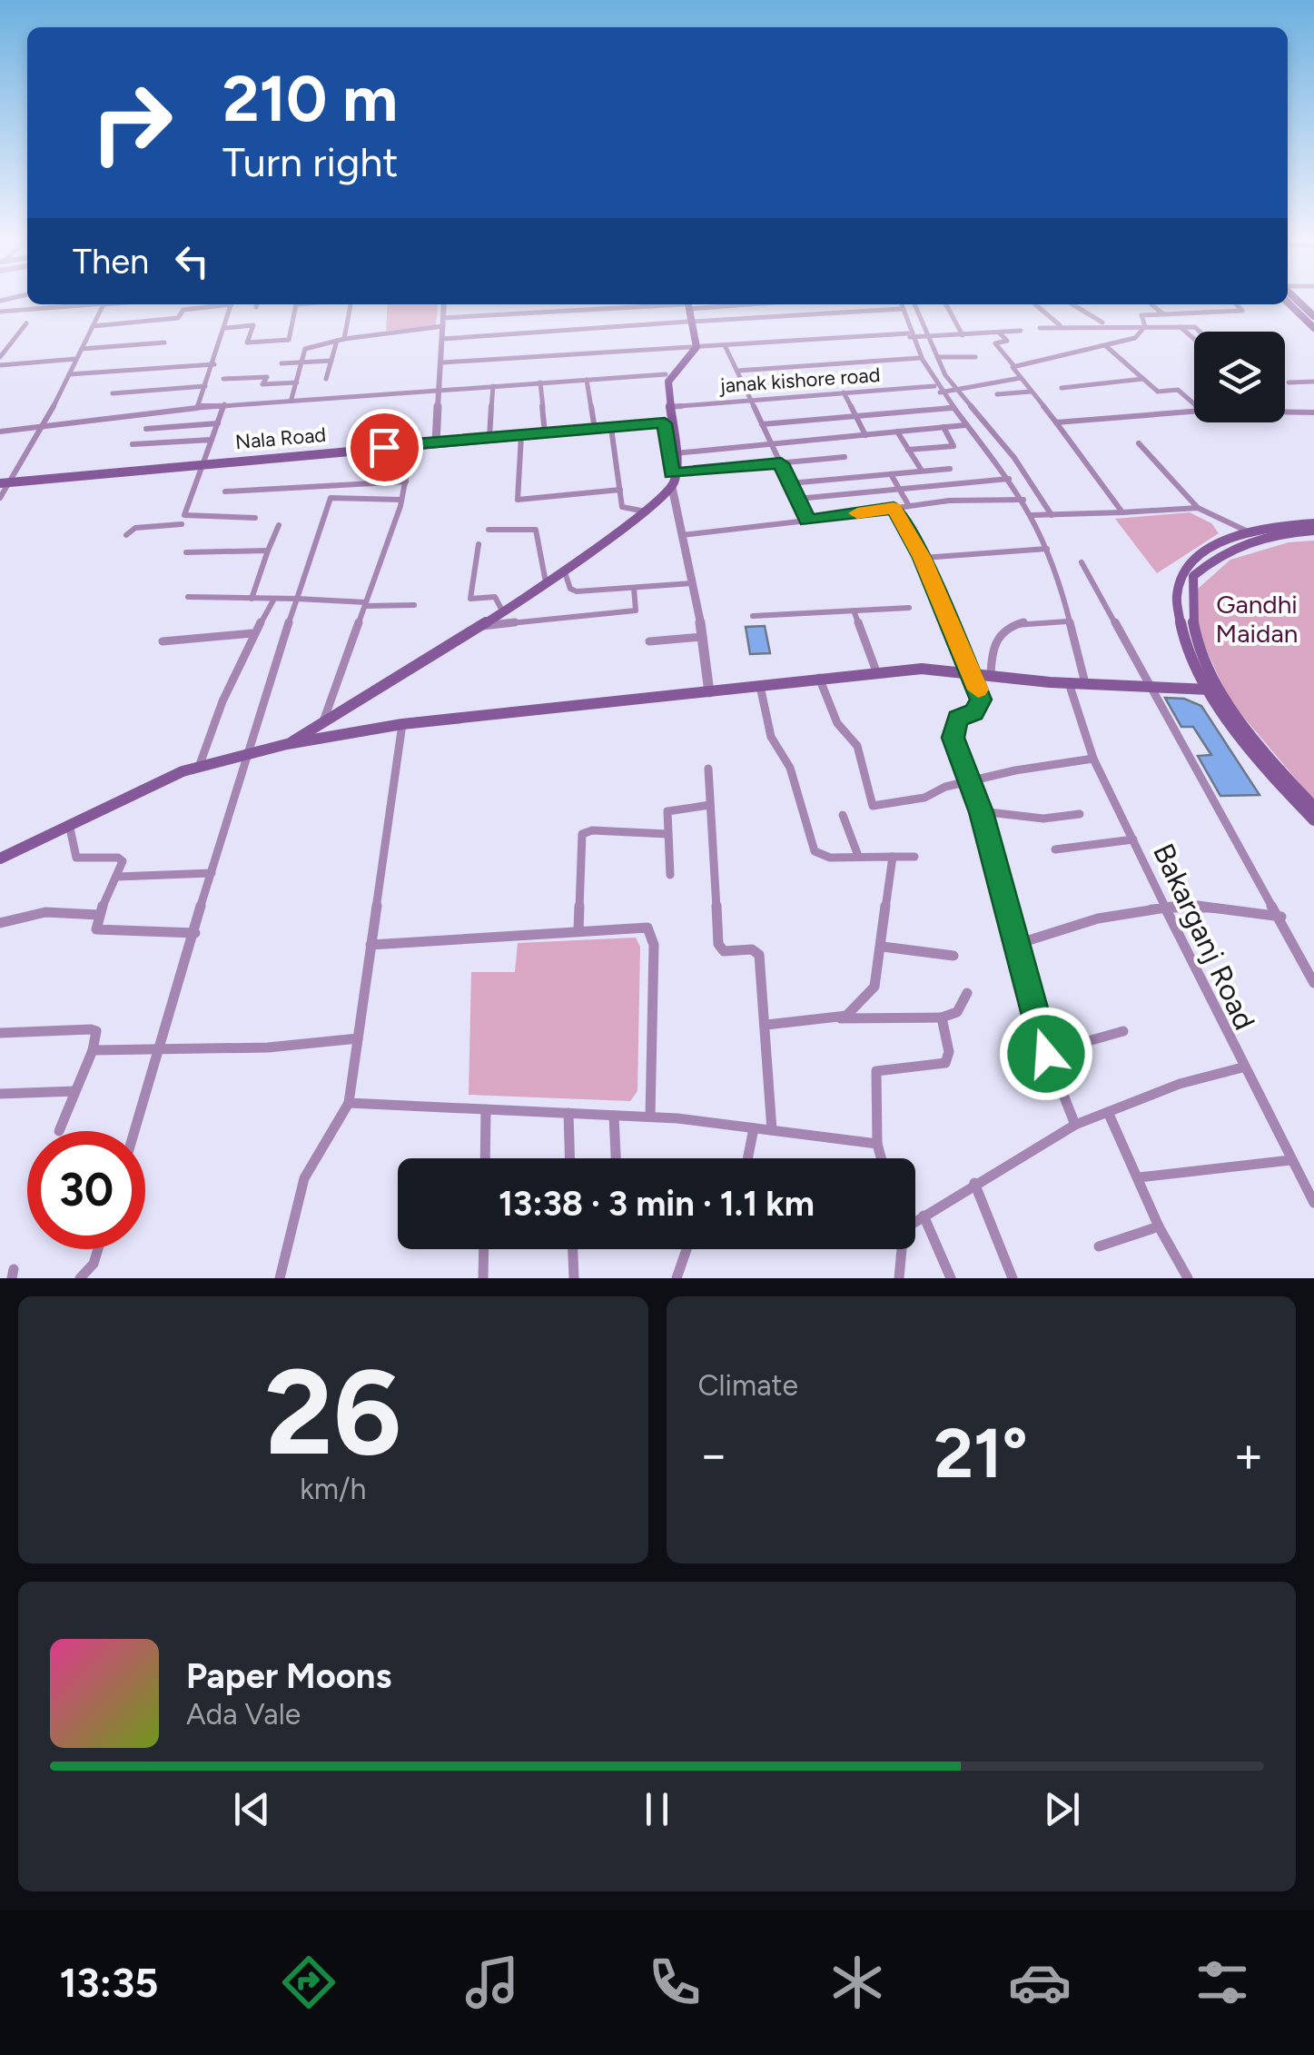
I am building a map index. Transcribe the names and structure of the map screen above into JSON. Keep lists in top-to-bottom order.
{
  "streets": {
    "main road": ["Nala Road"],
    "street": ["janak kishore road", "Bakarganj Road"]
  },
  "parks": ["Gandhi Maidan"],
  "page": {
    "turn": ["210 m", "Turn right"],
    "then": "Then",
    "limit": "30",
    "trip": "13:38 · 3 min · 1.1 km",
    "tile": [
      ["26", "km/h"],
      "Climate"
    ],
    "heat": ["−", "21°", "+"],
    "song": ["Paper Moons", "Ada Vale"],
    "tabs": "13:35"
  }
}
